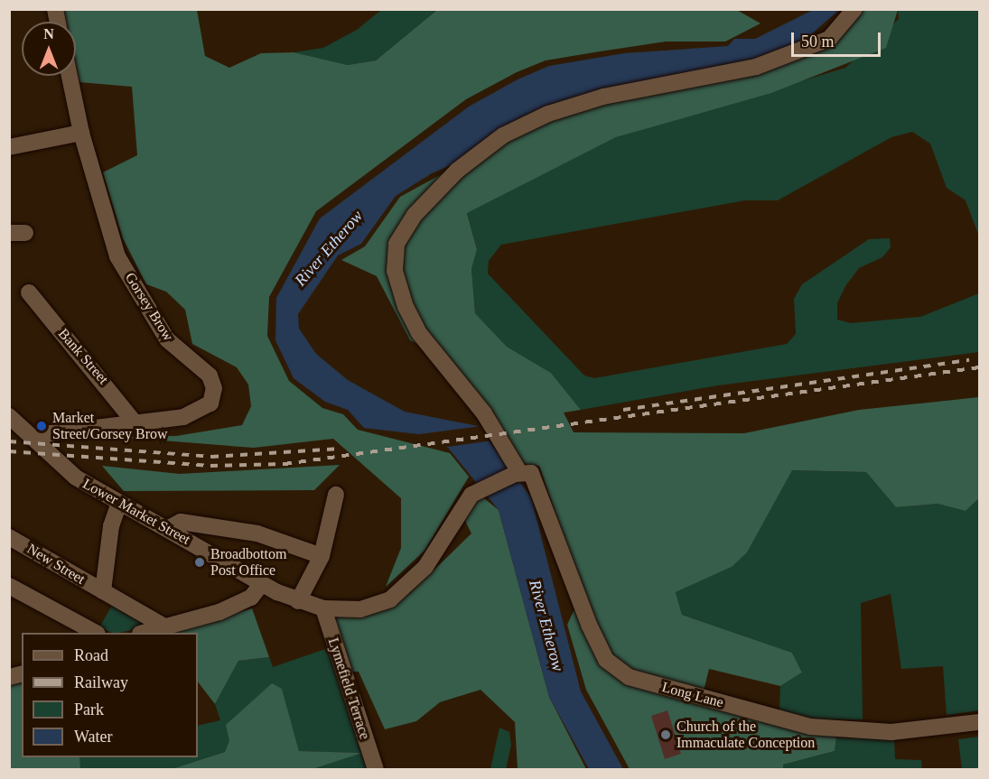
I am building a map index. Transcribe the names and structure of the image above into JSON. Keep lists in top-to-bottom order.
{
  "streets": {
    "street": [
      "Gorsey Brow",
      "Bank Street",
      "Lower Market Street",
      "New Street",
      "Lymefield Terrace",
      "Long Lane"
    ]
  },
  "crossings": [
    ["Gorsey Brow", "Bank Street"],
    ["Gorsey Brow", "Lower Market Street"],
    ["Lower Market Street", "Lymefield Terrace"],
    ["Lower Market Street", "Long Lane"]
  ],
  "water": ["River Etherow"],
  "places": ["Market Street/Gorsey Brow", "Broadbottom Post Office", "Church of the Immaculate Conception"],
  "legend": [
    "Road",
    "Railway",
    "Park",
    "Water"
  ],
  "scale_bar": "50 m",
  "north": "top"
}
